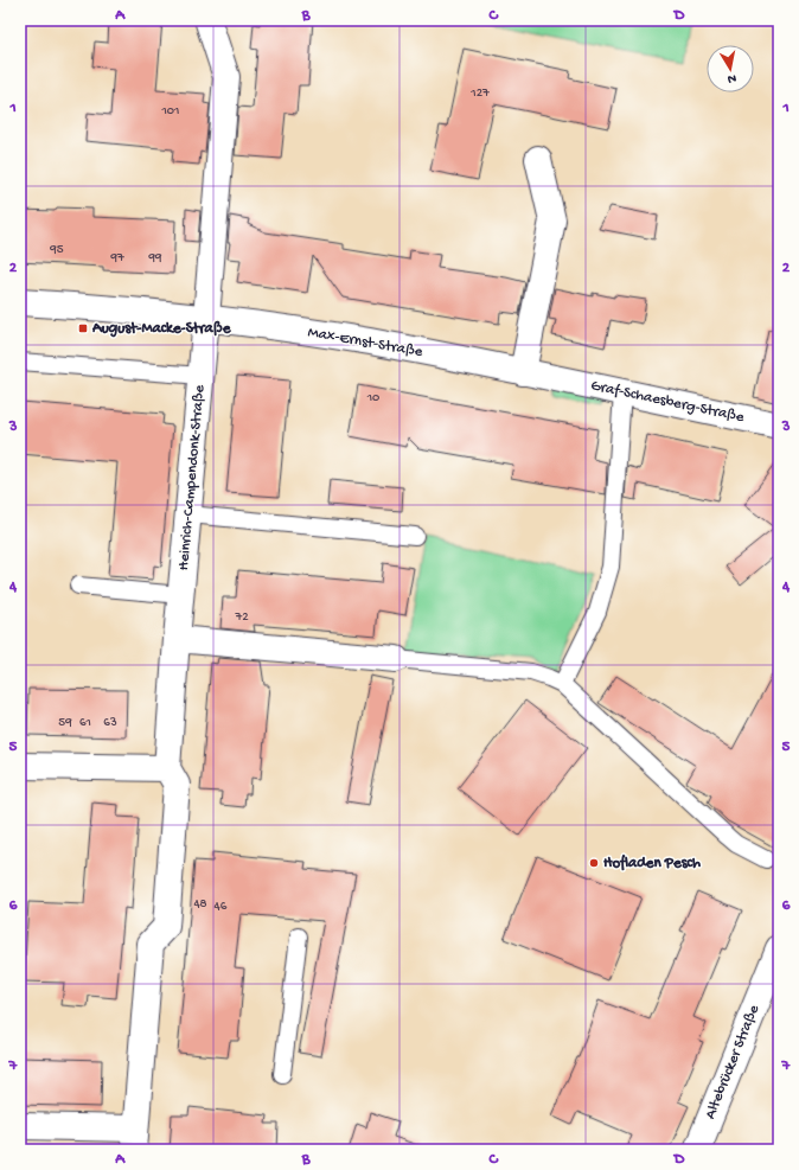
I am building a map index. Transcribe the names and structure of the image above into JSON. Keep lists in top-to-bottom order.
{
  "streets": {
    "street": [
      "Max-Ernst-Straße",
      "Graf-Schaesberg-Straße",
      "Heinrich-Campendonk-Straße",
      "Altebrücker Straße"
    ]
  },
  "crossings": [
    ["Max-Ernst-Straße", "Graf-Schaesberg-Straße"],
    ["Max-Ernst-Straße", "Heinrich-Campendonk-Straße"]
  ],
  "places": {
    "transit": ["August-Macke-Straße"],
    "other": ["Hofladen Pesch"]
  },
  "house_numbers": [
    "127",
    "101",
    "95",
    "97",
    "99",
    "10",
    "72",
    "59",
    "61",
    "63",
    "48",
    "46"
  ],
  "north": "bottom",
  "grid": {
    "columns": [
      "A",
      "B",
      "C",
      "D"
    ],
    "rows": [
      "1",
      "2",
      "3",
      "4",
      "5",
      "6",
      "7"
    ]
  }
}
